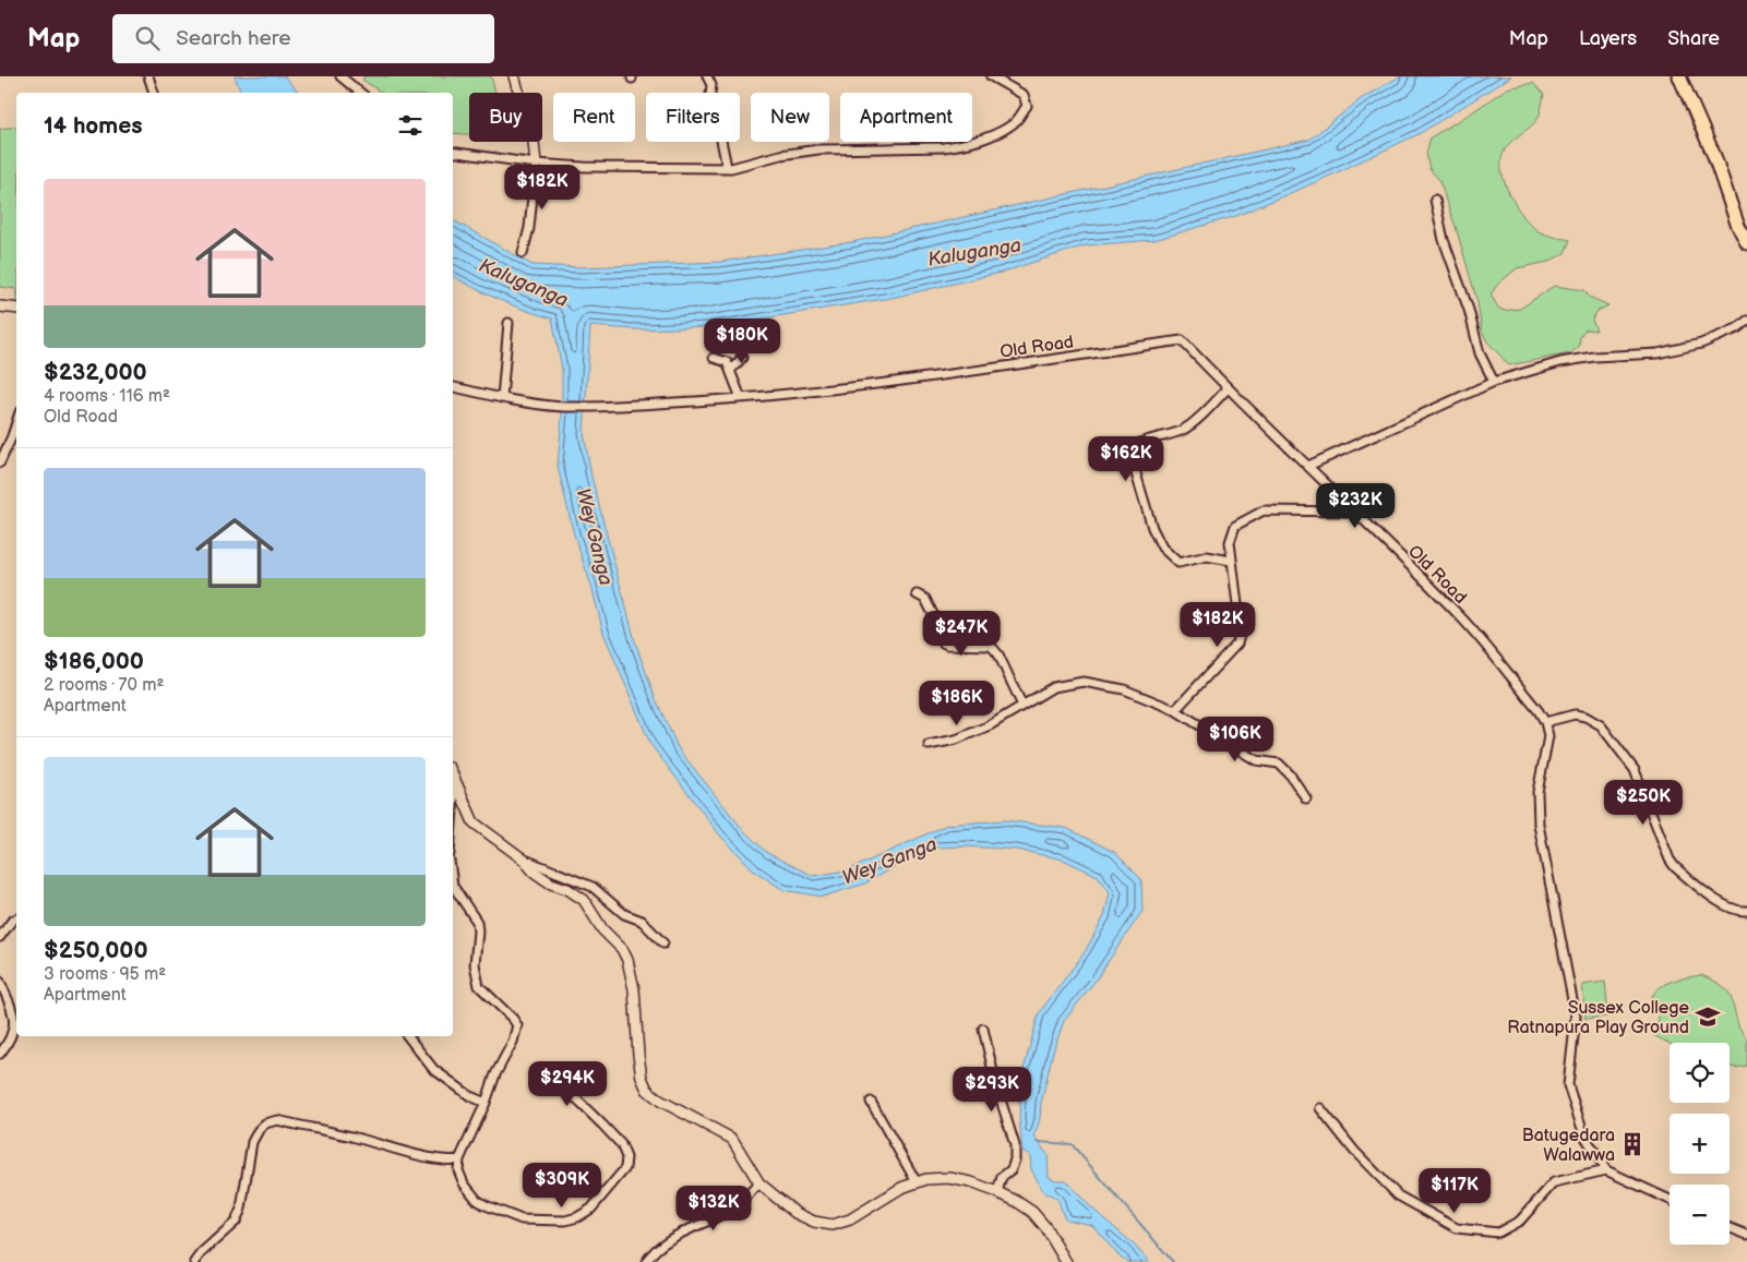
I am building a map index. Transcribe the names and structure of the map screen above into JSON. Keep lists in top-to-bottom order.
{
  "streets": {
    "street": ["Old Road"]
  },
  "water": ["Kaluganga", "Wey Ganga"],
  "places": {
    "school or university": ["Sussex College Ratnapura Play Ground"],
    "building": ["Batugedara Walawwa"]
  },
  "page": {
    "header": "Map",
    "search": "Search here",
    "nav": ["Map", "Layers", "Share"],
    "chip": [
      "Buy",
      "Rent",
      "Filters",
      "New",
      "Apartment"
    ],
    "heading": "14 homes",
    "list": [
      {
        "name": "$232,000",
        "note": "4 rooms · 116 m² · Old Road"
      },
      {
        "name": "$186,000",
        "note": "2 rooms · 70 m² · Apartment"
      },
      {
        "name": "$250,000",
        "note": "3 rooms · 95 m² · Apartment"
      }
    ],
    "price": [
      "$182K",
      "$180K",
      "$162K",
      "$232K",
      "$182K",
      "$247K",
      "$186K",
      "$106K",
      "$250K",
      "$294K",
      "$293K",
      "$309K",
      "$117K",
      "$132K"
    ],
    "map_buttons": ["+", "−"]
  }
}
